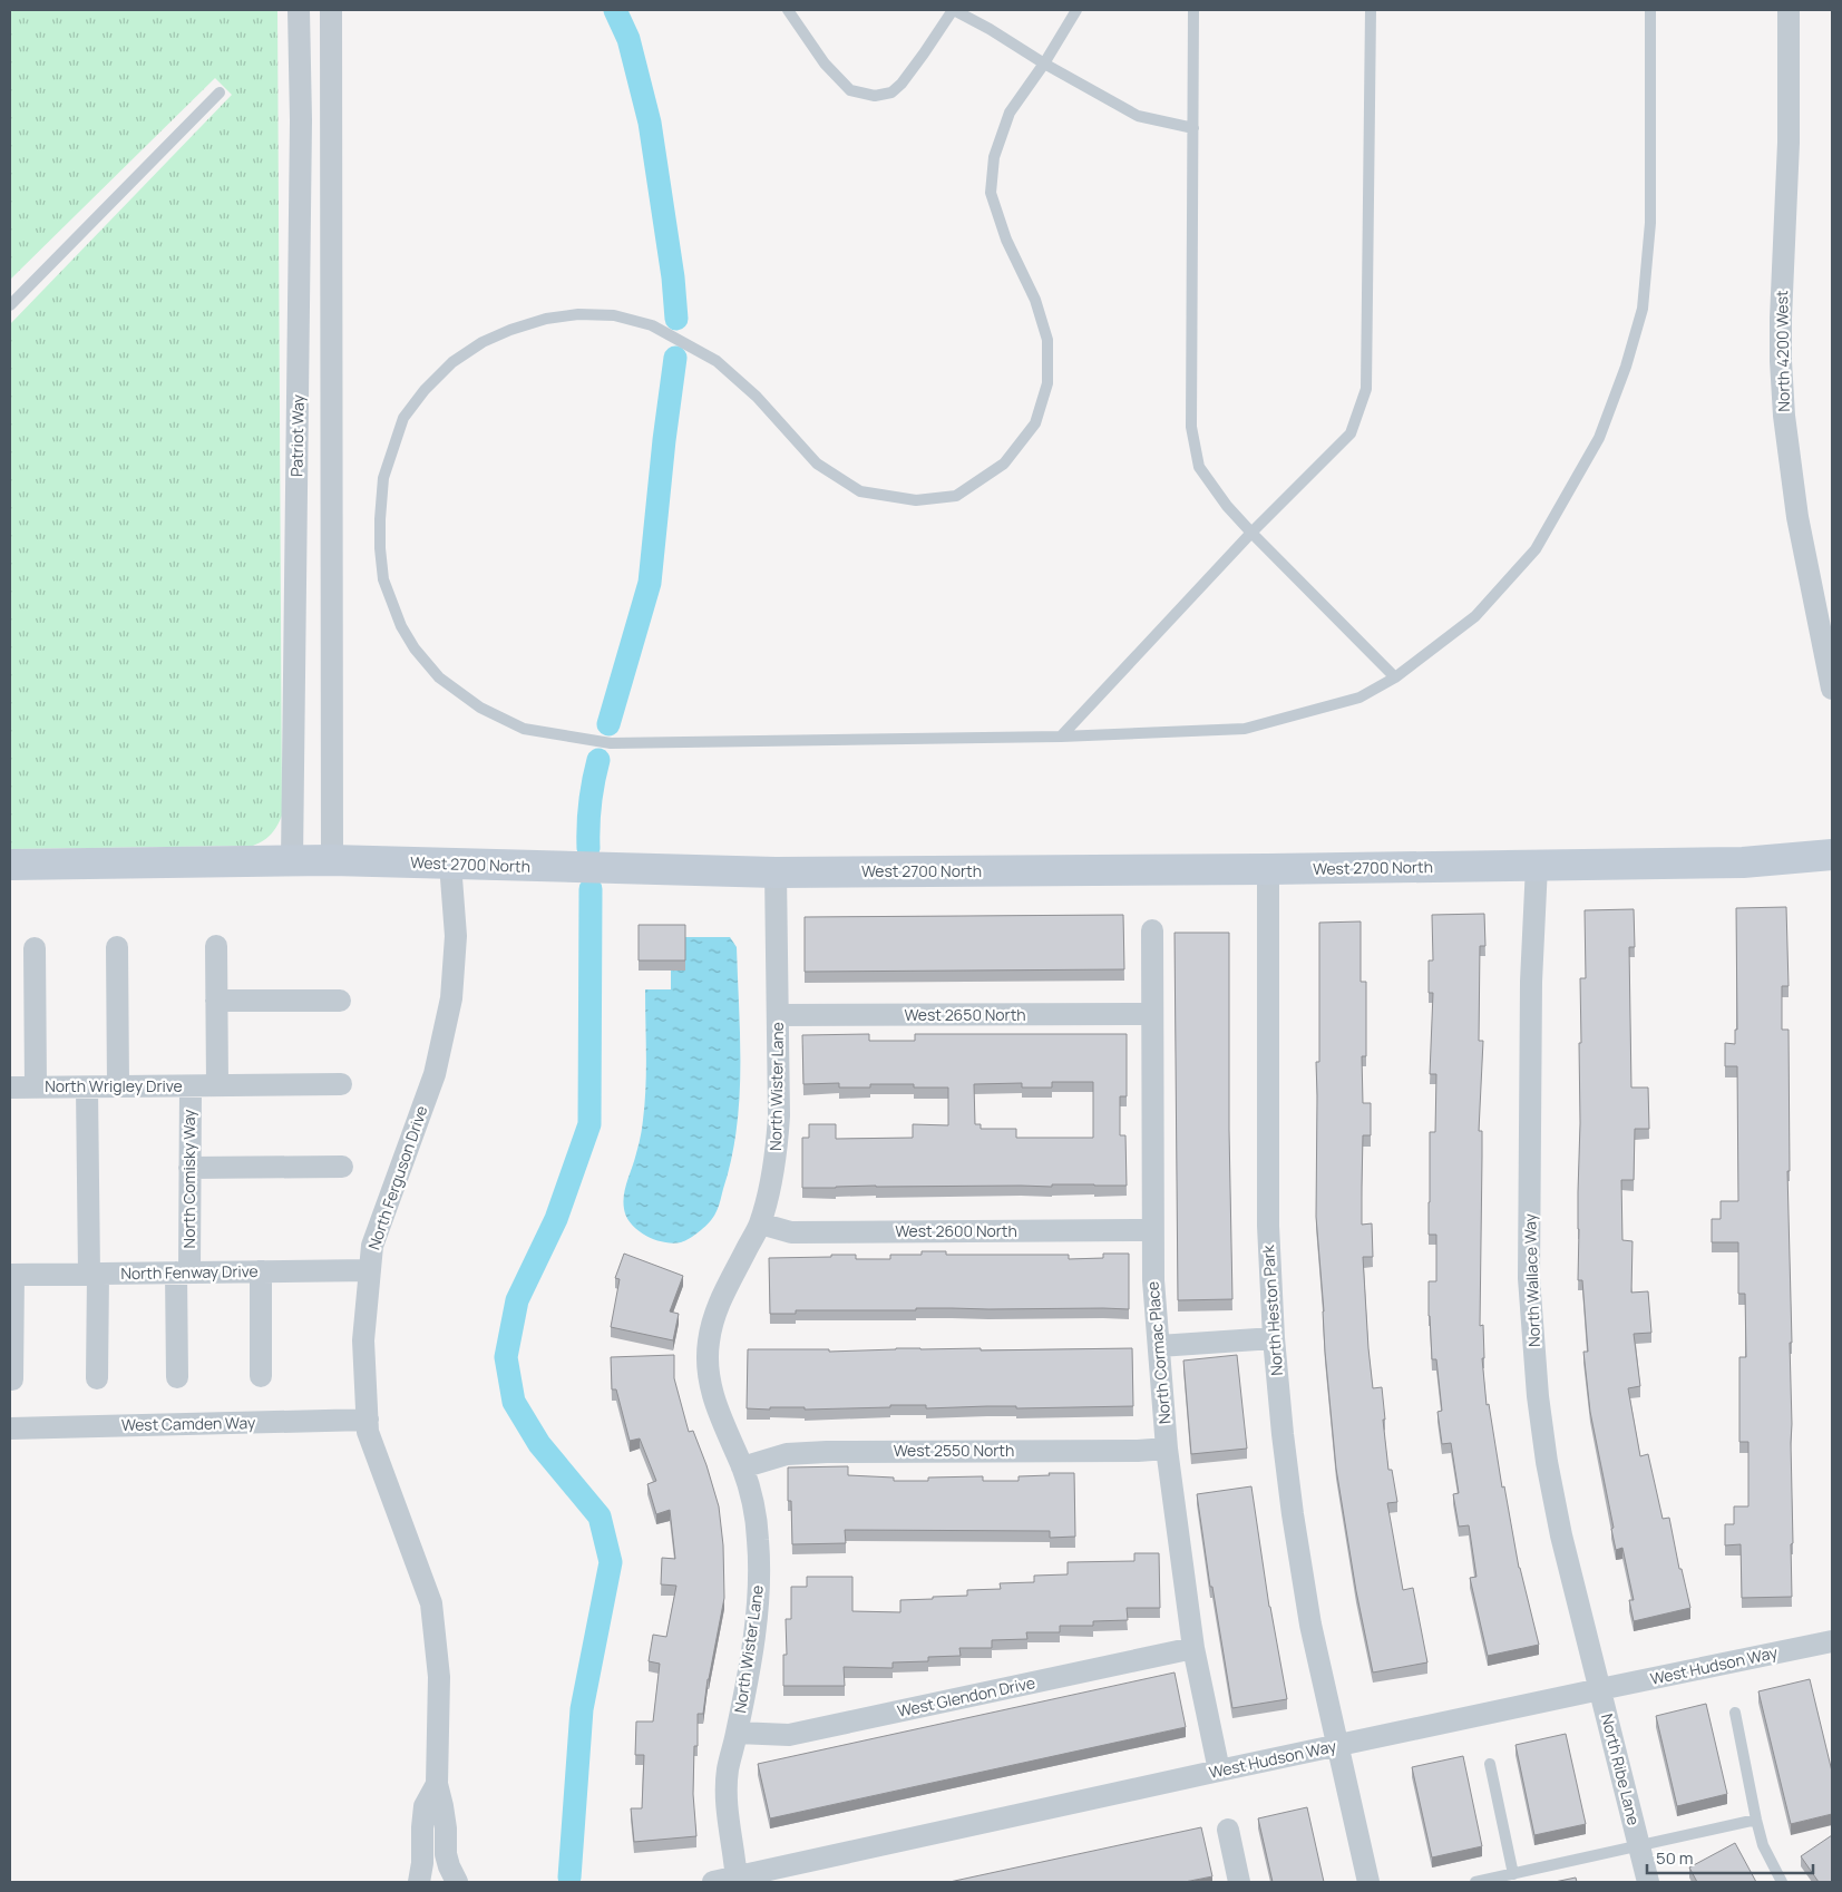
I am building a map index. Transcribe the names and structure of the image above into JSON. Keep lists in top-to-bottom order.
{
  "streets": {
    "street": [
      "North 4200 West",
      "Patriot Way",
      "West 2700 North",
      "West 2650 North",
      "North Wrigley Drive",
      "North Wister Lane",
      "North Ferguson Drive",
      "North Comisky Way",
      "West 2600 North",
      "North Fenway Drive",
      "North Wallace Way",
      "North Heston Park",
      "North Cormac Place",
      "West Camden Way",
      "West 2550 North",
      "West Hudson Way",
      "West Glendon Drive",
      "North Ribe Lane"
    ]
  },
  "crossings": [
    ["Patriot Way", "West 2700 North"],
    ["West 2700 North", "North Wister Lane"],
    ["West 2700 North", "North Ferguson Drive"],
    ["West 2700 North", "North Wallace Way"],
    ["West 2700 North", "North Heston Park"],
    ["West 2650 North", "North Wister Lane"],
    ["West 2650 North", "North Cormac Place"],
    ["North Wrigley Drive", "North Comisky Way"],
    ["North Wister Lane", "West 2600 North"],
    ["North Wister Lane", "West 2550 North"],
    ["North Wister Lane", "West Hudson Way"],
    ["North Wister Lane", "West Glendon Drive"],
    ["North Ferguson Drive", "North Fenway Drive"],
    ["North Ferguson Drive", "West Camden Way"],
    ["North Comisky Way", "North Fenway Drive"],
    ["West 2600 North", "North Cormac Place"],
    ["North Wallace Way", "West Hudson Way"],
    ["North Wallace Way", "North Ribe Lane"],
    ["North Heston Park", "West Hudson Way"],
    ["North Cormac Place", "West 2550 North"],
    ["North Cormac Place", "West Hudson Way"],
    ["North Cormac Place", "West Glendon Drive"],
    ["West Hudson Way", "North Ribe Lane"]
  ],
  "scale_bar": "50 m"
}
